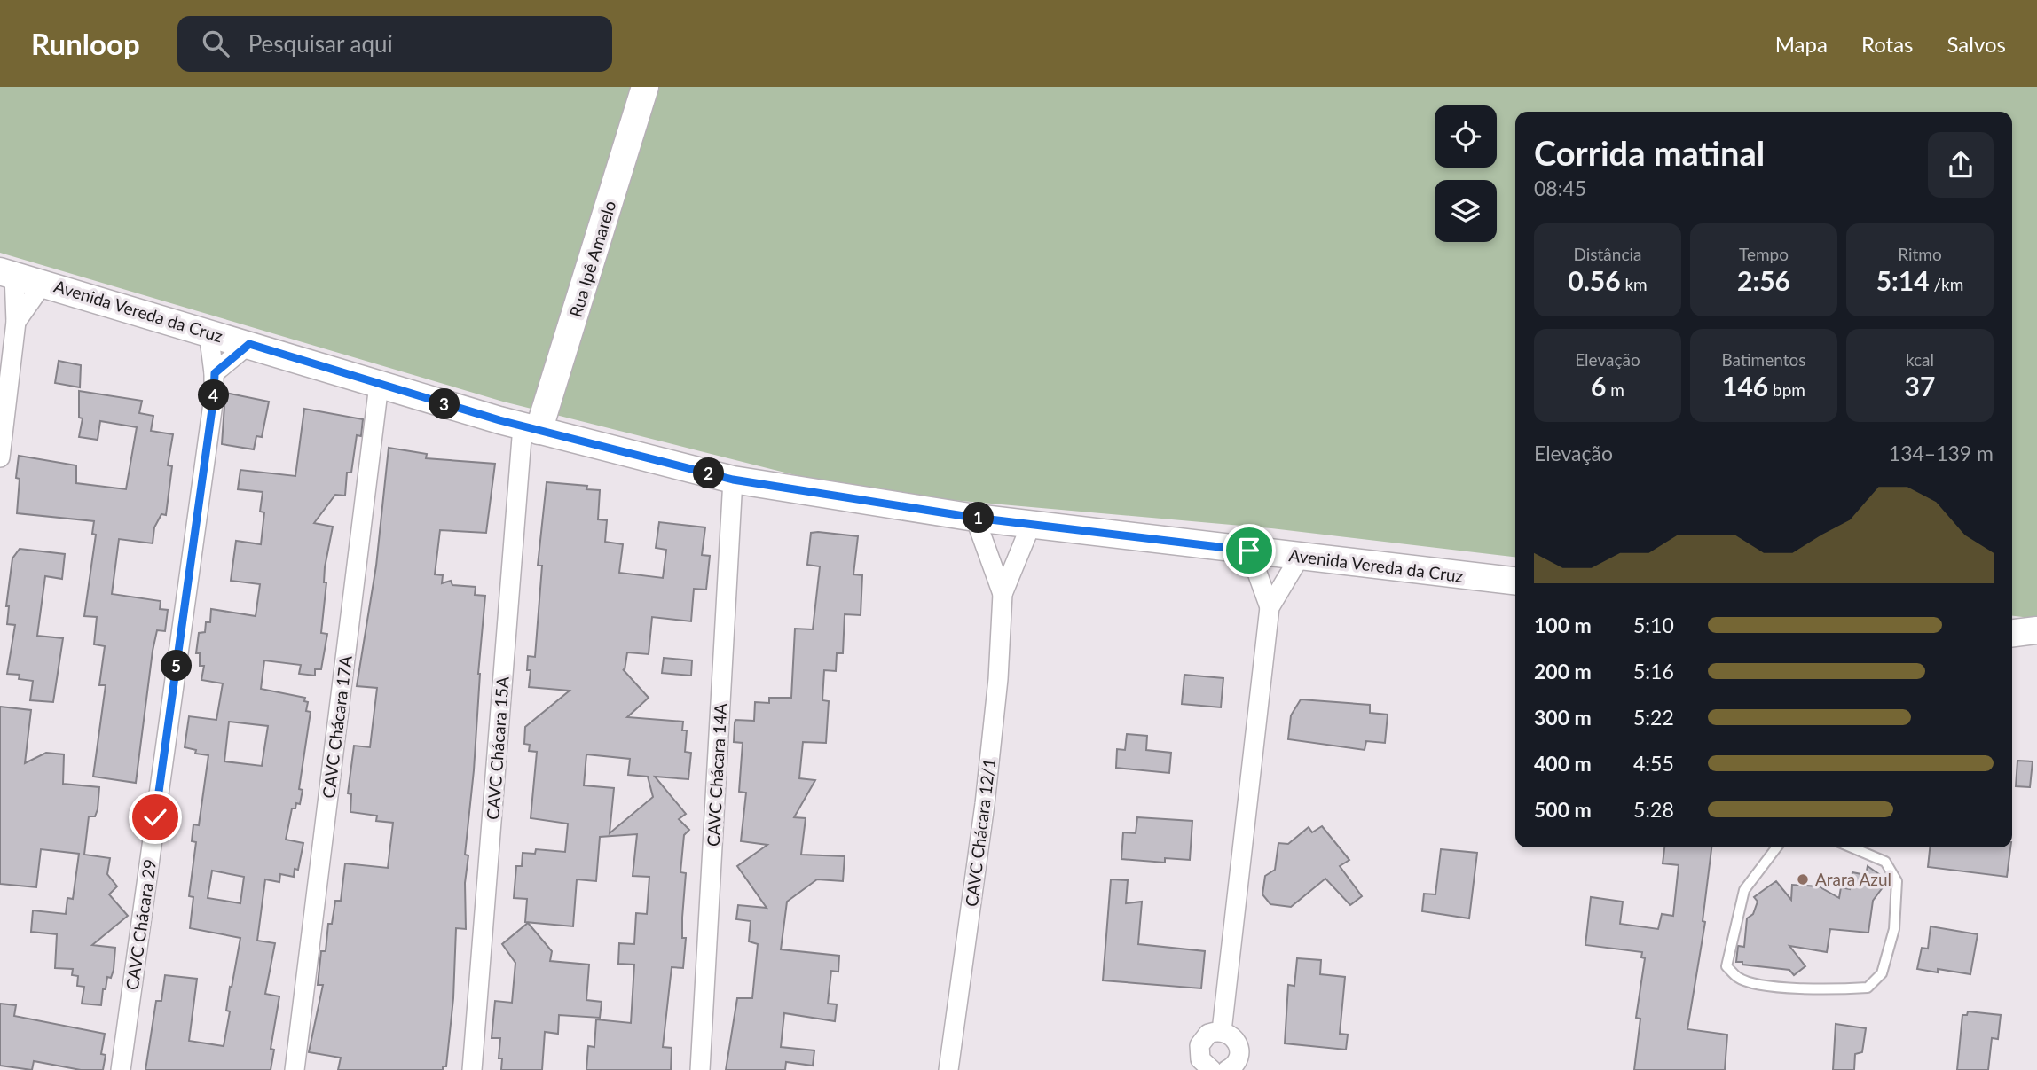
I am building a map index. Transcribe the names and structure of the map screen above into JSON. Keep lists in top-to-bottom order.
{
  "streets": {
    "street": [
      "Rua Ipê Amarelo",
      "Avenida Vereda da Cruz",
      "CAVC Chácara 17A",
      "CAVC Chácara 15A",
      "CAVC Chácara 14A",
      "CAVC Chácara 12/1",
      "CAVC Chácara 29"
    ]
  },
  "crossings": [
    ["Rua Ipê Amarelo", "Avenida Vereda da Cruz"],
    ["Rua Ipê Amarelo", "CAVC Chácara 15A"],
    ["Avenida Vereda da Cruz", "CAVC Chácara 17A"],
    ["Avenida Vereda da Cruz", "CAVC Chácara 15A"],
    ["Avenida Vereda da Cruz", "CAVC Chácara 14A"],
    ["Avenida Vereda da Cruz", "CAVC Chácara 12/1"],
    ["Avenida Vereda da Cruz", "CAVC Chácara 29"]
  ],
  "places": ["Arara Azul"],
  "page": {
    "header": "Runloop",
    "search": "Pesquisar aqui",
    "nav": ["Mapa", "Rotas", "Salvos"],
    "heading": ["Corrida matinal", "08:45"],
    "stats": [
      ["Distância", "0.56 km"],
      ["Tempo", "2:56"],
      ["Ritmo", "5:14 /km"],
      ["Elevação", "6 m"],
      ["Batimentos", "146 bpm"],
      ["kcal", "37"]
    ],
    "pins": [
      "4",
      "3",
      "2",
      "1",
      "5"
    ],
    "chart": ["Elevação", "134–139 m"],
    "list": [
      {
        "name": "100 m",
        "note": "5:10"
      },
      {
        "name": "200 m",
        "note": "5:16"
      },
      {
        "name": "300 m",
        "note": "5:22"
      },
      {
        "name": "400 m",
        "note": "4:55"
      },
      {
        "name": "500 m",
        "note": "5:28"
      }
    ]
  }
}
